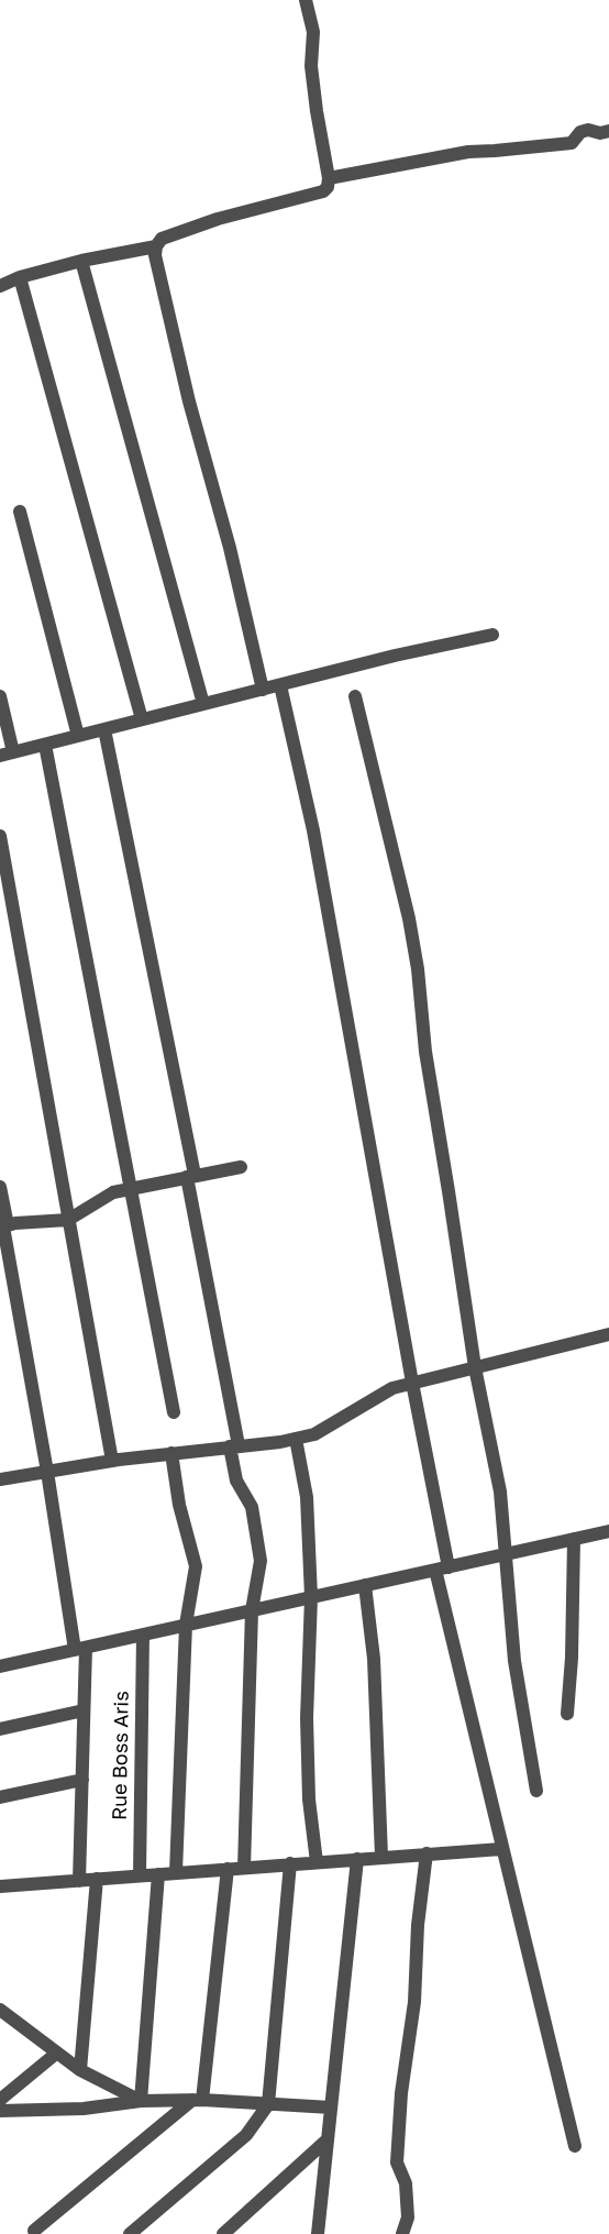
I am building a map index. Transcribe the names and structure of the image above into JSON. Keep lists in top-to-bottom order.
{
  "streets": {
    "street": ["Rue Boss Aris"]
  }
}
